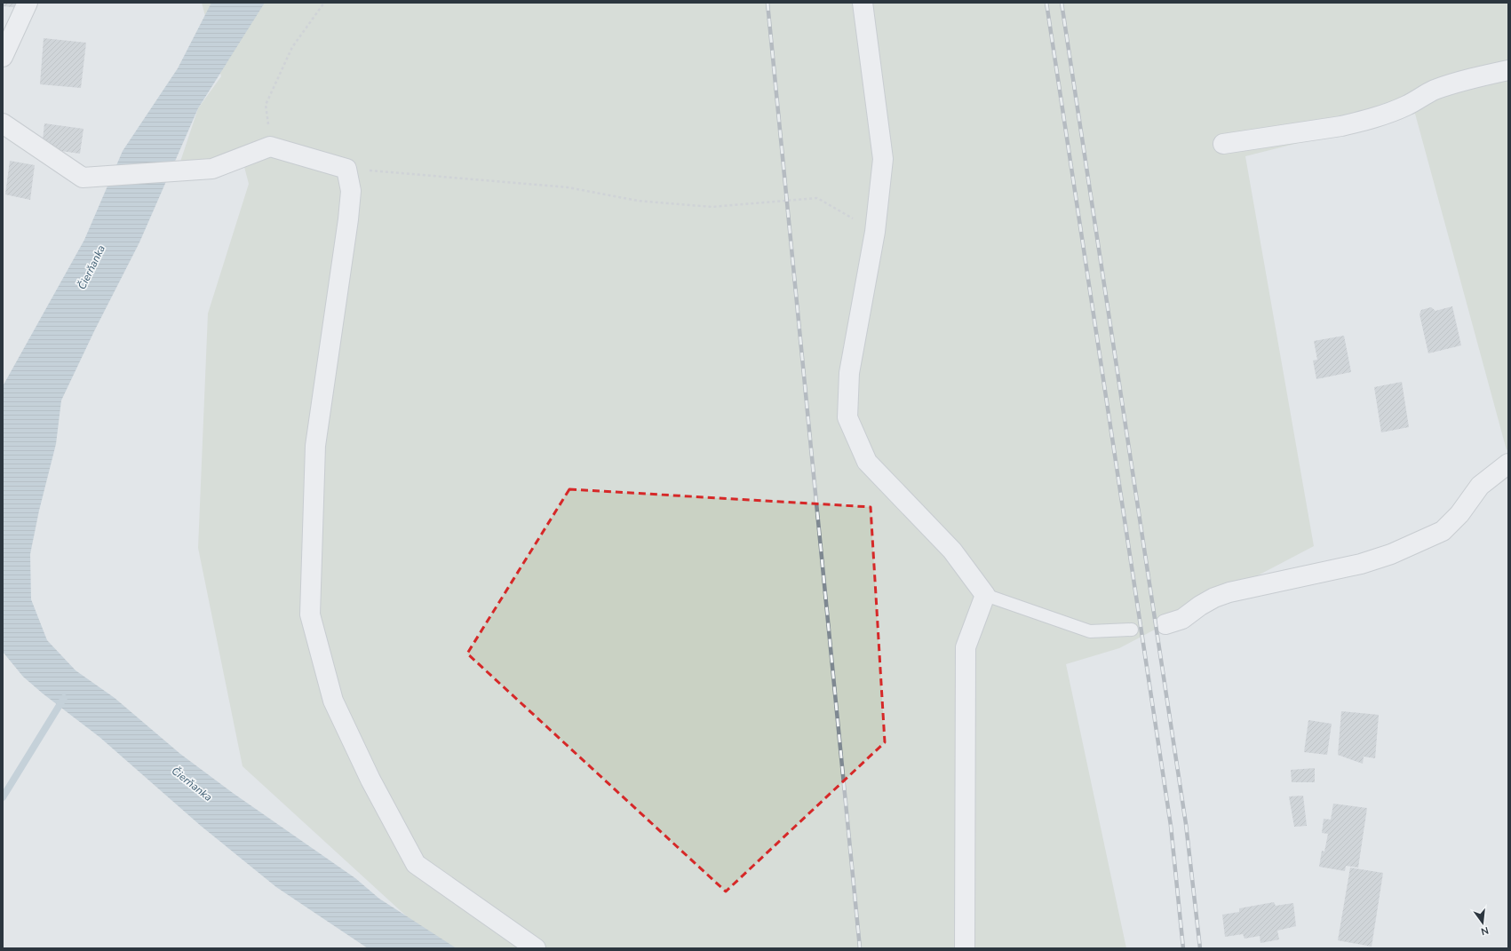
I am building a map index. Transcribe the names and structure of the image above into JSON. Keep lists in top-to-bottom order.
{
  "water": ["Čierňanka"],
  "north": "bottom"
}
